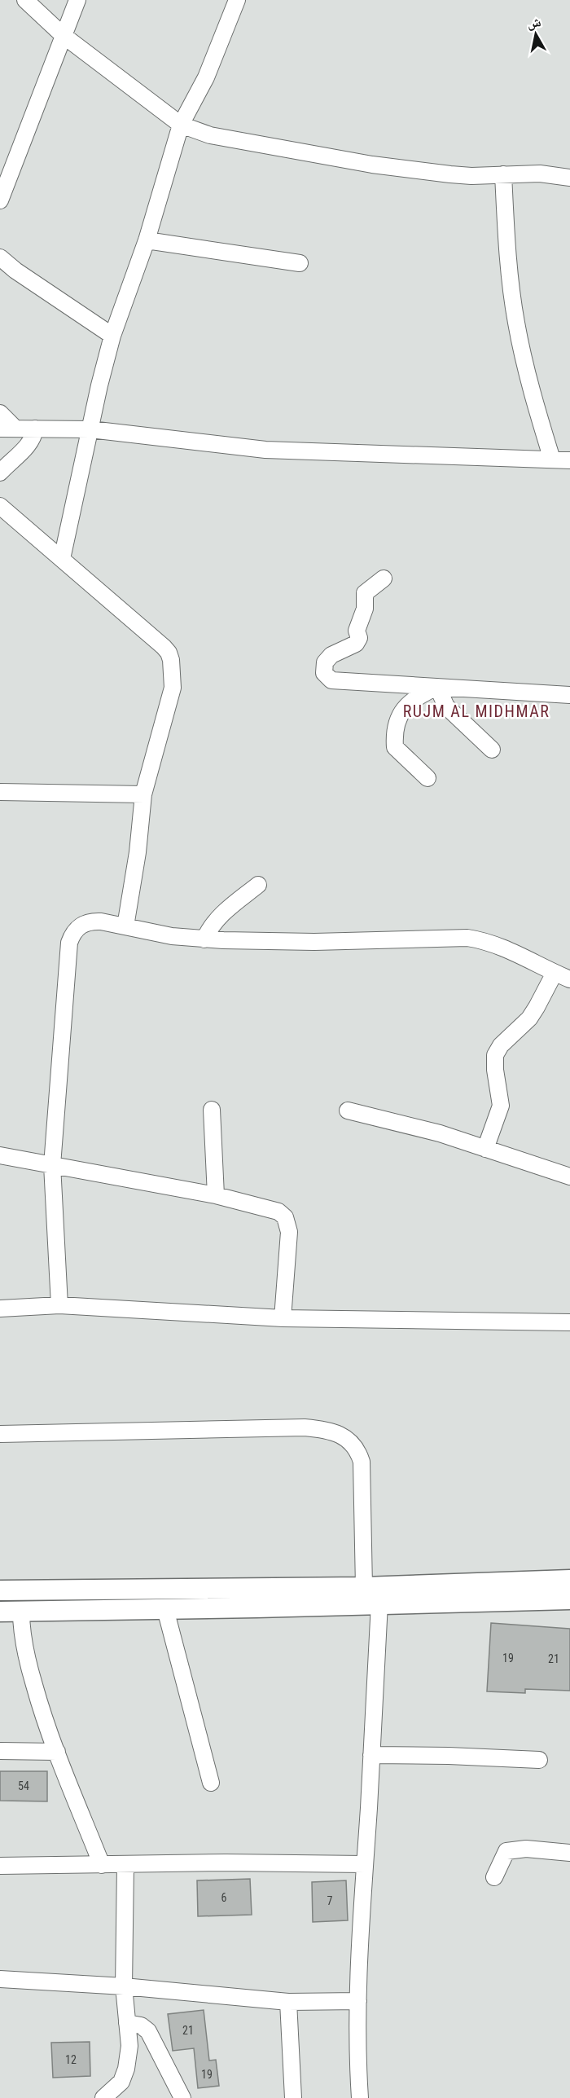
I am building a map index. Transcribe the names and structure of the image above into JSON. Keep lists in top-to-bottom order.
{
  "districts": ["RUJM AL MIDHMAR"],
  "house_numbers": [
    "19",
    "21",
    "54",
    "6",
    "7",
    "21",
    "12",
    "19"
  ],
  "north": "top"
}
